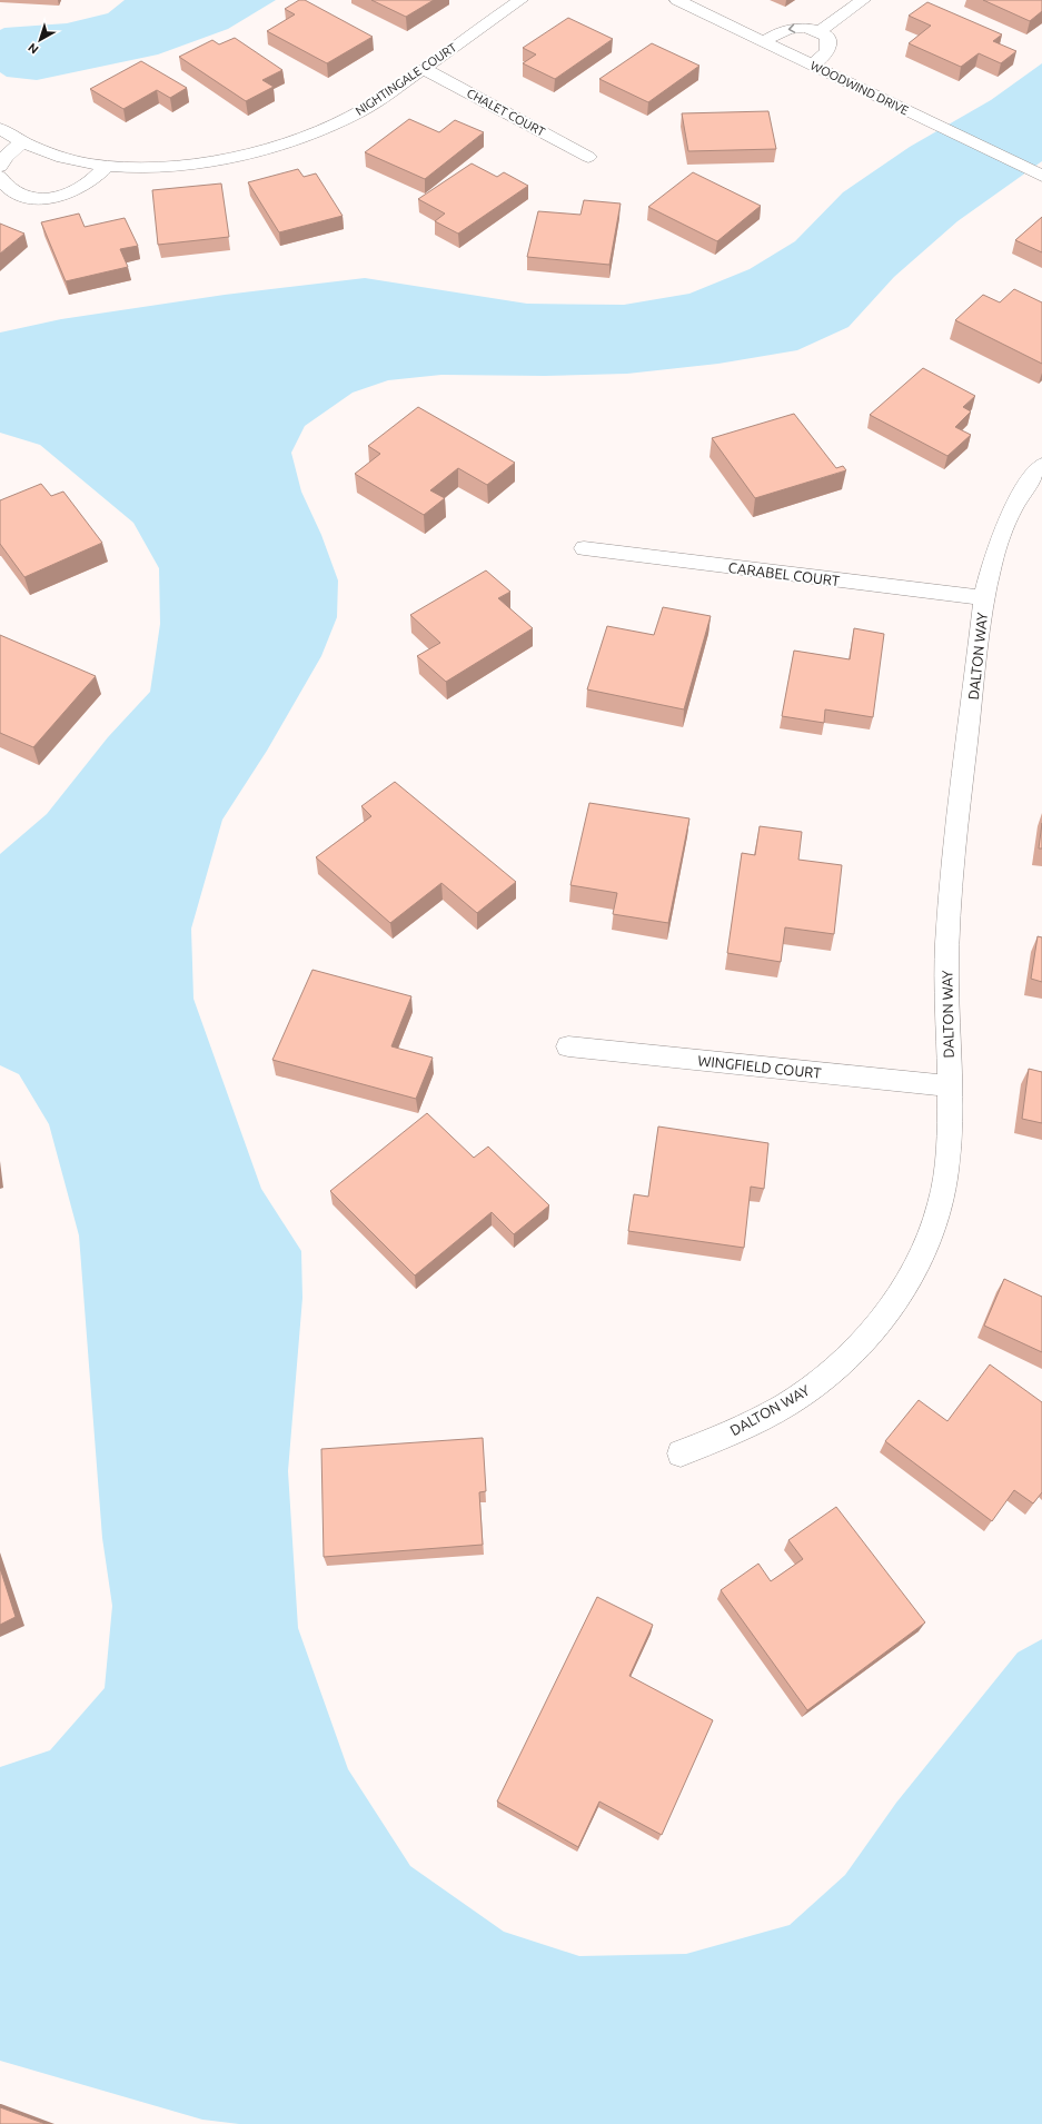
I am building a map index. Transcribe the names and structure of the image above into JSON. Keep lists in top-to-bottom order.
{
  "streets": {
    "street": [
      "NIGHTINGALE COURT",
      "WOODWIND DRIVE",
      "CHALET COURT",
      "CARABEL COURT",
      "DALTON WAY",
      "WINGFIELD COURT"
    ]
  },
  "crossings": [
    ["NIGHTINGALE COURT", "CHALET COURT"],
    ["CARABEL COURT", "DALTON WAY"],
    ["DALTON WAY", "WINGFIELD COURT"]
  ],
  "north": "bottom left"
}
